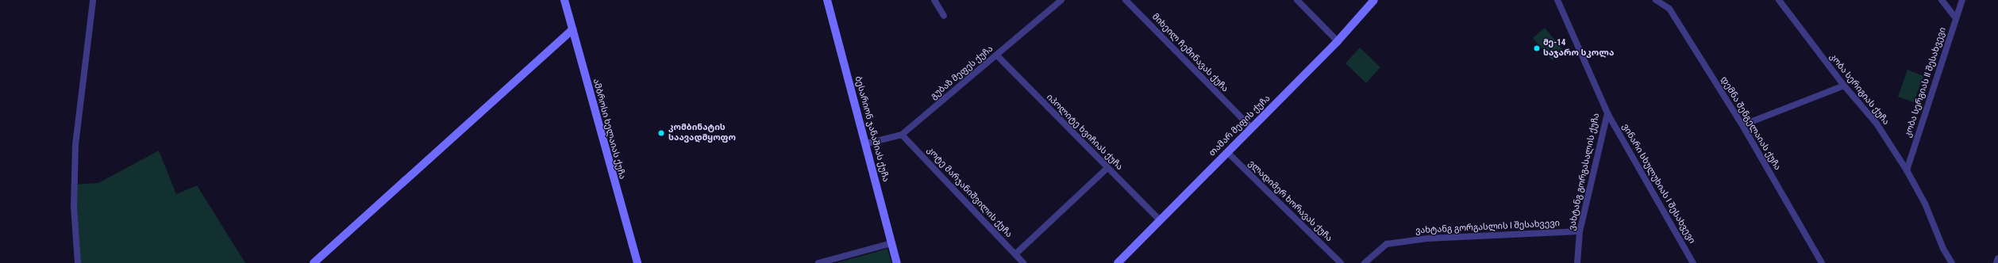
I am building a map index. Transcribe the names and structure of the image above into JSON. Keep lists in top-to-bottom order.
{
  "streets": {
    "street": [
      "მიხეილ ჩემინავას ქუჩა",
      "გუბაზ მეფეს ქუჩა",
      "კობა სერგიას II შესახვევი",
      "კობა სერიგიას ქუჩა",
      "დემნა შენგელაიას ქუჩა",
      "თამარ მეფის ქუჩა",
      "ამბროსი ხელაიას ქუჩა",
      "ბესარიონ ჯანაშიას ქუჩა",
      "იპოლიტე ხვიჩიას ქუჩა",
      "ვახტანგ გორგასალის ქუჩა",
      "ვინარი სხულუხიას I შესახვევი",
      "კოტე მარჯანიშვილის ქუჩა",
      "ვლადიმერ ხორავას ქუჩა",
      "ვახტანგ გორგასლის I შესახვევი"
    ]
  },
  "crossings": [
    ["მიხეილ ჩემინავას ქუჩა", "თამარ მეფის ქუჩა"],
    ["გუბაზ მეფეს ქუჩა", "ბესარიონ ჯანაშიას ქუჩა"],
    ["გუბაზ მეფეს ქუჩა", "იპოლიტე ხვიჩიას ქუჩა"],
    ["გუბაზ მეფეს ქუჩა", "კოტე მარჯანიშვილის ქუჩა"],
    ["კობა სერგიას II შესახვევი", "კობა სერიგიას ქუჩა"],
    ["თამარ მეფის ქუჩა", "იპოლიტე ხვიჩიას ქუჩა"],
    ["თამარ მეფის ქუჩა", "ვლადიმერ ხორავას ქუჩა"],
    ["ვახტანგ გორგასალის ქუჩა", "ვინარი სხულუხიას I შესახვევი"],
    ["ვახტანგ გორგასალის ქუჩა", "ვახტანგ გორგასლის I შესახვევი"]
  ],
  "places": ["მე-14 საჯარო სკოლა", "კომბინატის საავადმყოფო"]
}
